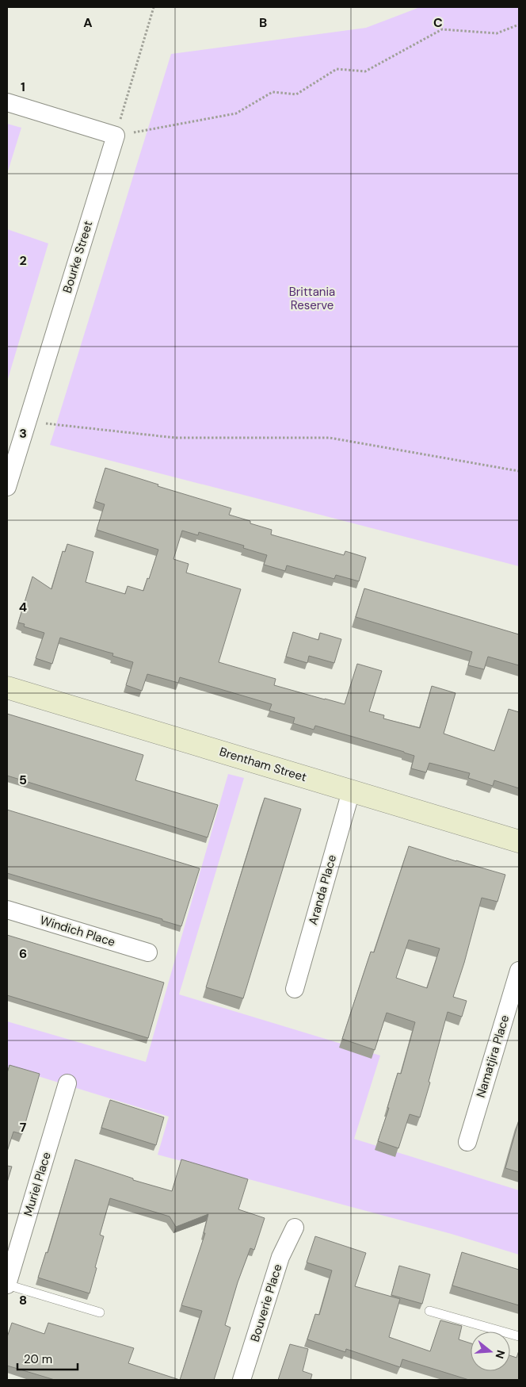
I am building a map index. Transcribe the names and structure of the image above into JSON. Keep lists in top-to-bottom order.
{
  "streets": {
    "street": [
      "Bourke Street",
      "Brentham Street",
      "Aranda Place",
      "Windich Place",
      "Namatjira Place",
      "Muriel Place",
      "Bouverie Place"
    ]
  },
  "crossings": [
    ["Brentham Street", "Aranda Place"]
  ],
  "parks": ["Brittania Reserve"],
  "scale_bar": "20 m",
  "north": "right",
  "grid": {
    "columns": ["A", "B", "C"],
    "rows": [
      "1",
      "2",
      "3",
      "4",
      "5",
      "6",
      "7",
      "8"
    ]
  }
}
